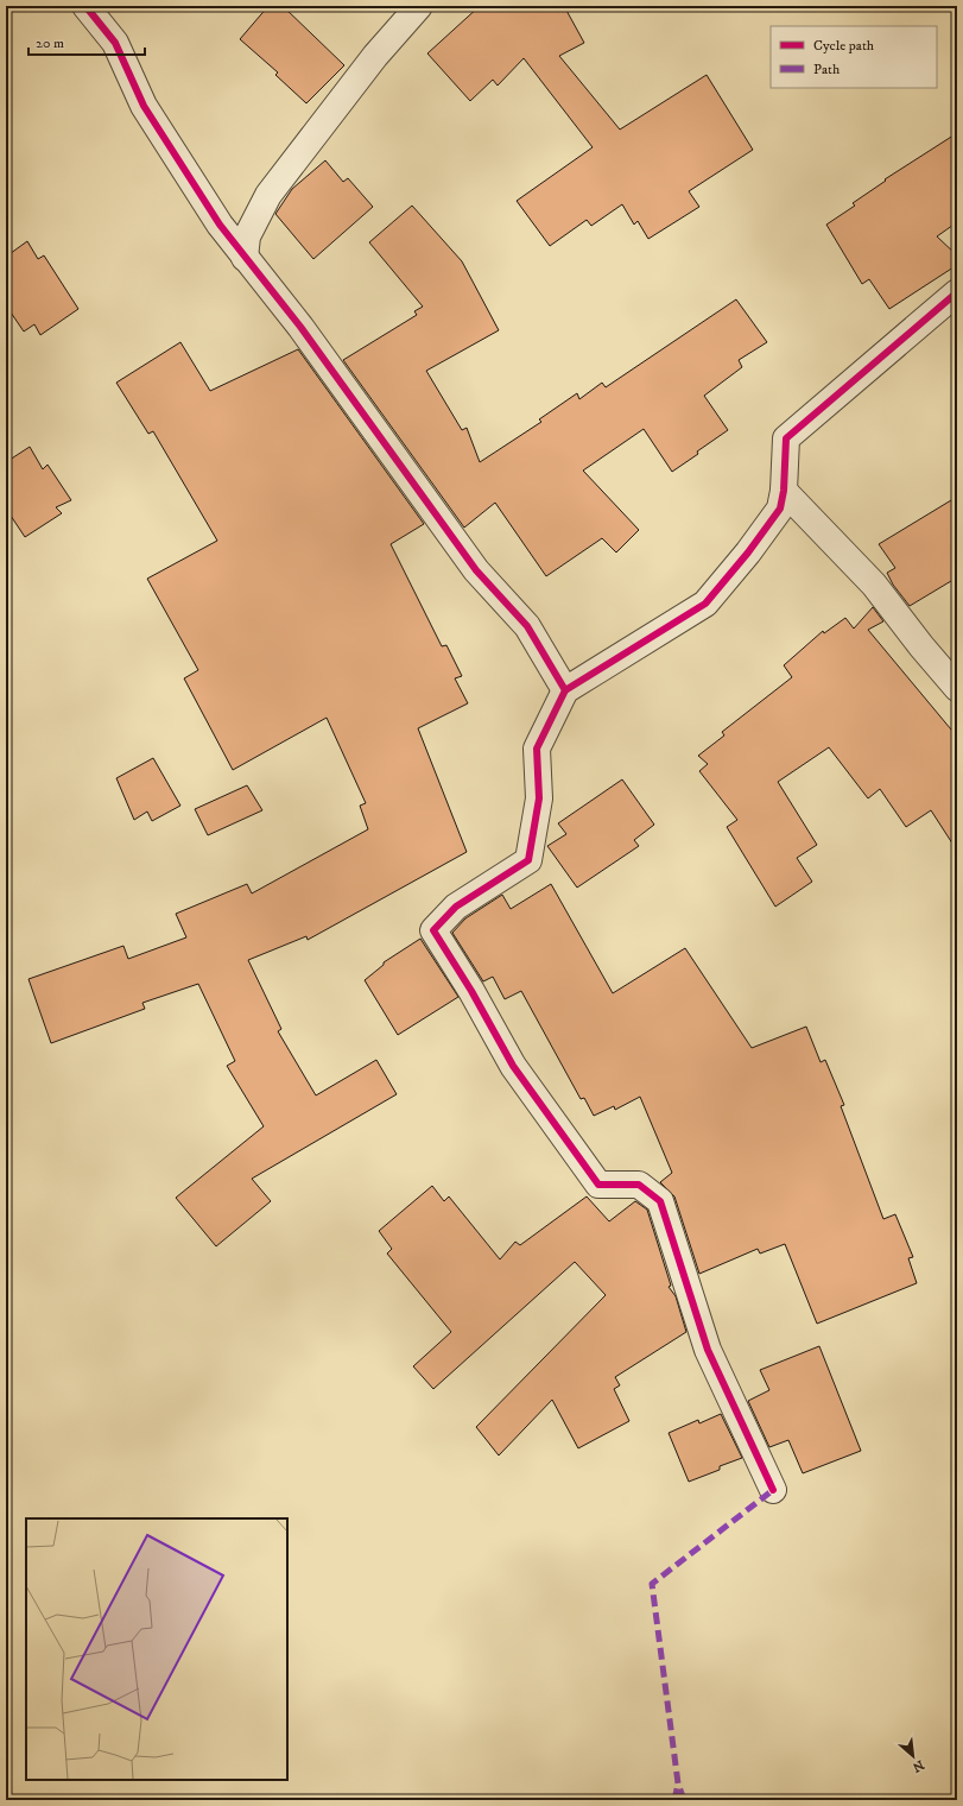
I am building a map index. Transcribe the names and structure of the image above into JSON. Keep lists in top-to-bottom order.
{
  "legend": ["Cycle path", "Path"],
  "scale_bar": "20 m",
  "north": "bottom right"
}
